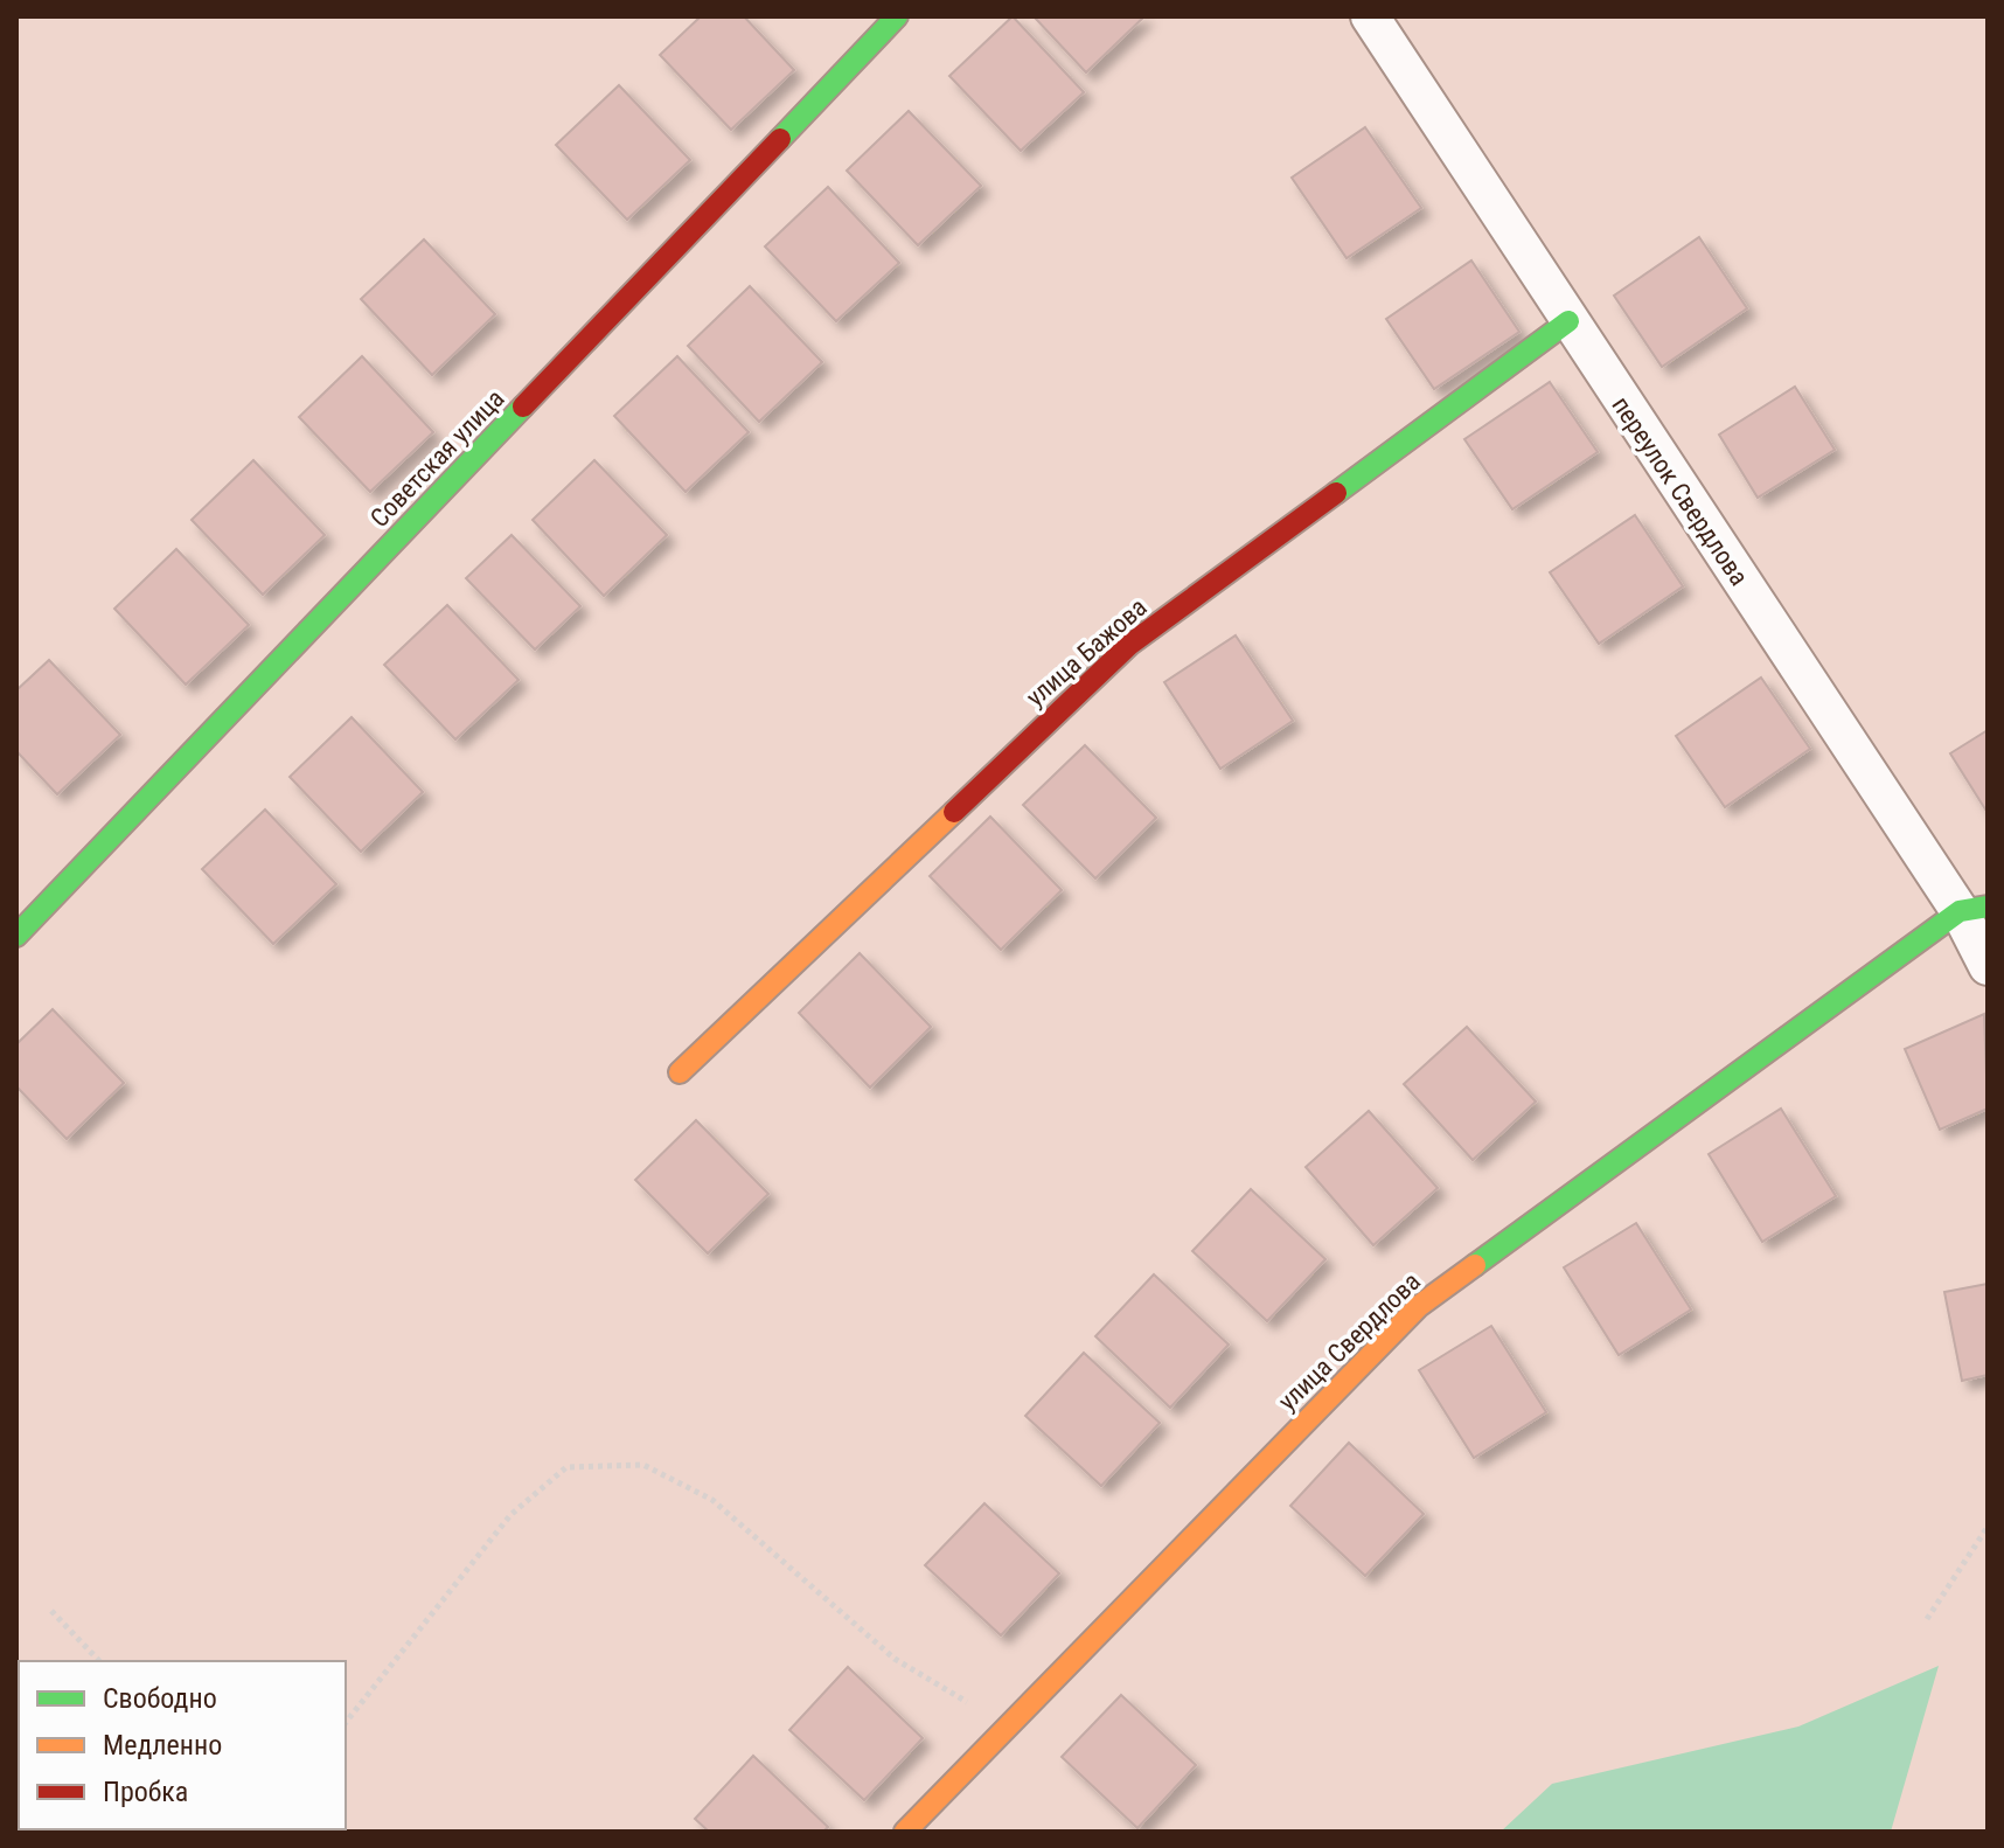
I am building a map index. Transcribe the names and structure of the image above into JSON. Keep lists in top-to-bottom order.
{
  "streets": {
    "street": [
      "Советская улица",
      "переулок Свердлова",
      "улица Бажова",
      "улица Свердлова"
    ]
  },
  "crossings": [
    ["переулок Свердлова", "улица Бажова"],
    ["переулок Свердлова", "улица Свердлова"]
  ],
  "legend": ["Свободно", "Медленно", "Пробка"]
}
